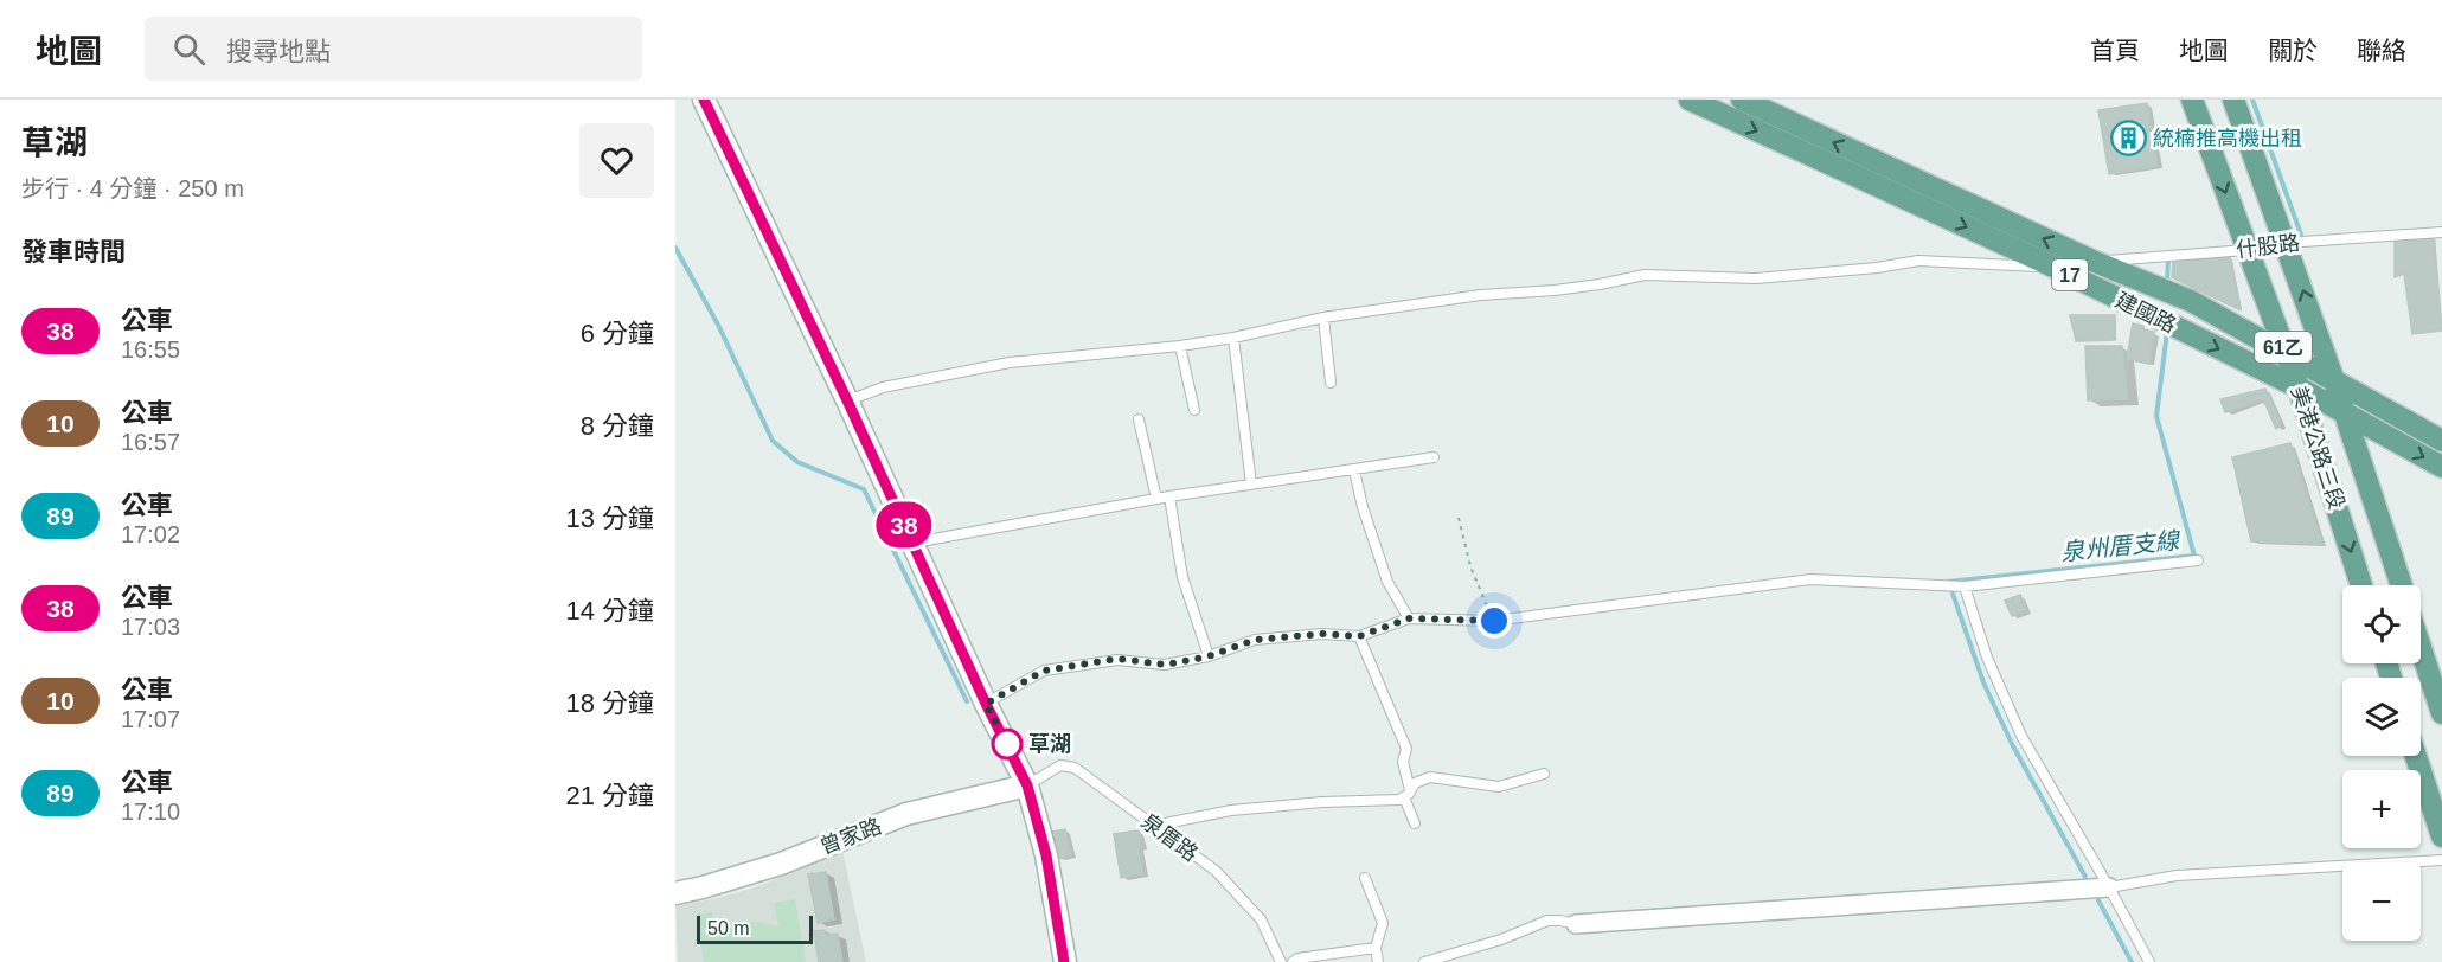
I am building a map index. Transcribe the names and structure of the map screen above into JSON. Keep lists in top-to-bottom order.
{
  "streets": {
    "main road": [
      "17",
      "建國路",
      "61乙",
      "美港公路三段"
    ],
    "street": ["曾家路"],
    "lane": ["什股路", "泉厝路"]
  },
  "crossings": [
    ["什股路", "建國路"],
    ["什股路", "美港公路三段"],
    ["建國路", "美港公路三段"],
    ["曾家路", "泉厝路"]
  ],
  "water": ["泉州厝支線"],
  "places": {
    "building": ["統楠推高機出租"],
    "other": ["草湖"]
  },
  "lines": ["bus line 38"],
  "scale_bar": "50 m",
  "page": {
    "header": "地圖",
    "search": "搜尋地點",
    "nav": [
      "首頁",
      "地圖",
      "關於",
      "聯絡"
    ],
    "heading": [
      ["草湖", "步行 · 4 分鐘 · 250 m"],
      "發車時間"
    ],
    "on_map": "38",
    "list": [
      {
        "mark": "38",
        "name": "公車",
        "note": "16:55",
        "value": "6 分鐘"
      },
      {
        "mark": "10",
        "name": "公車",
        "note": "16:57",
        "value": "8 分鐘"
      },
      {
        "mark": "89",
        "name": "公車",
        "note": "17:02",
        "value": "13 分鐘"
      },
      {
        "mark": "38",
        "name": "公車",
        "note": "17:03",
        "value": "14 分鐘"
      },
      {
        "mark": "10",
        "name": "公車",
        "note": "17:07",
        "value": "18 分鐘"
      },
      {
        "mark": "89",
        "name": "公車",
        "note": "17:10",
        "value": "21 分鐘"
      }
    ],
    "map_buttons": ["+", "−"],
    "scale": "50 m"
  }
}
